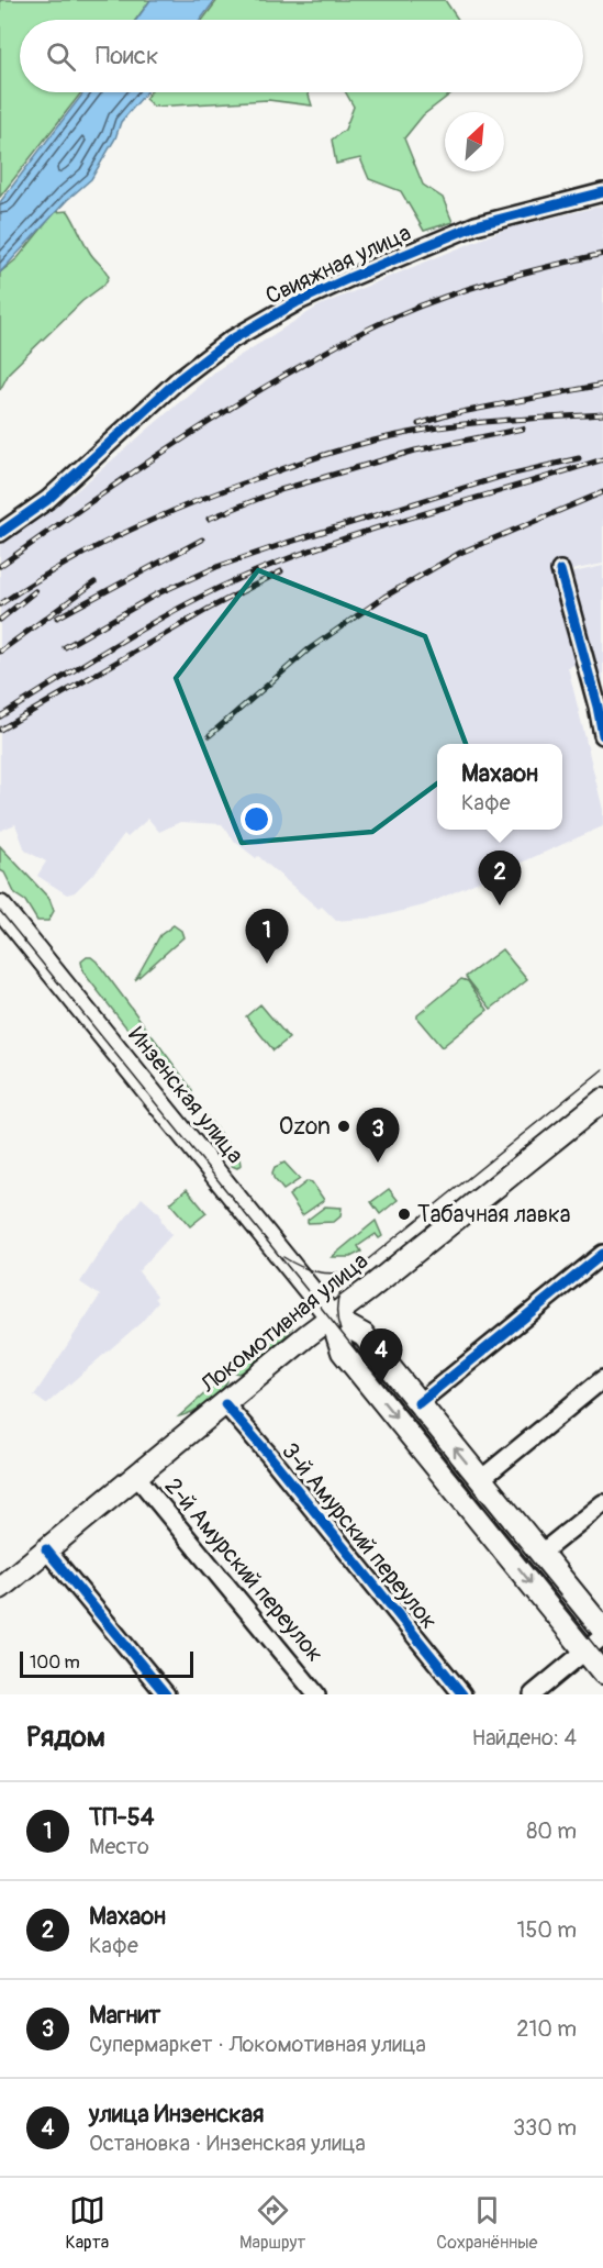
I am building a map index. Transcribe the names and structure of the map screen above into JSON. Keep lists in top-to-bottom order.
{
  "streets": {
    "main road": ["Инзенская улица", "Локомотивная улица"],
    "street": ["Свияжная улица", "3-й Амурский переулок", "2-й Амурский переулок"]
  },
  "crossings": [
    ["Инзенская улица", "Локомотивная улица"],
    ["Локомотивная улица", "3-й Амурский переулок"],
    ["Локомотивная улица", "2-й Амурский переулок"]
  ],
  "places": ["Ozon", "Табачная лавка"],
  "scale_bar": "100 m",
  "north": "top right",
  "page": {
    "search": "Поиск",
    "popup": ["Махаон", "Кафе"],
    "pins": [
      "2",
      "1",
      "3",
      "4"
    ],
    "scale": "100 m",
    "heading": ["Рядом", "Найдено: 4"],
    "list": [
      {
        "mark": "1",
        "name": "ТП-54",
        "note": "Место",
        "value": "80 m"
      },
      {
        "mark": "2",
        "name": "Махаон",
        "note": "Кафе",
        "value": "150 m"
      },
      {
        "mark": "3",
        "name": "Магнит",
        "note": "Супермаркет · Локомотивная улица",
        "value": "210 m"
      },
      {
        "mark": "4",
        "name": "улица Инзенская",
        "note": "Остановка · Инзенская улица",
        "value": "330 m"
      }
    ],
    "nav": ["Карта", "Маршрут", "Сохранённые"]
  }
}
